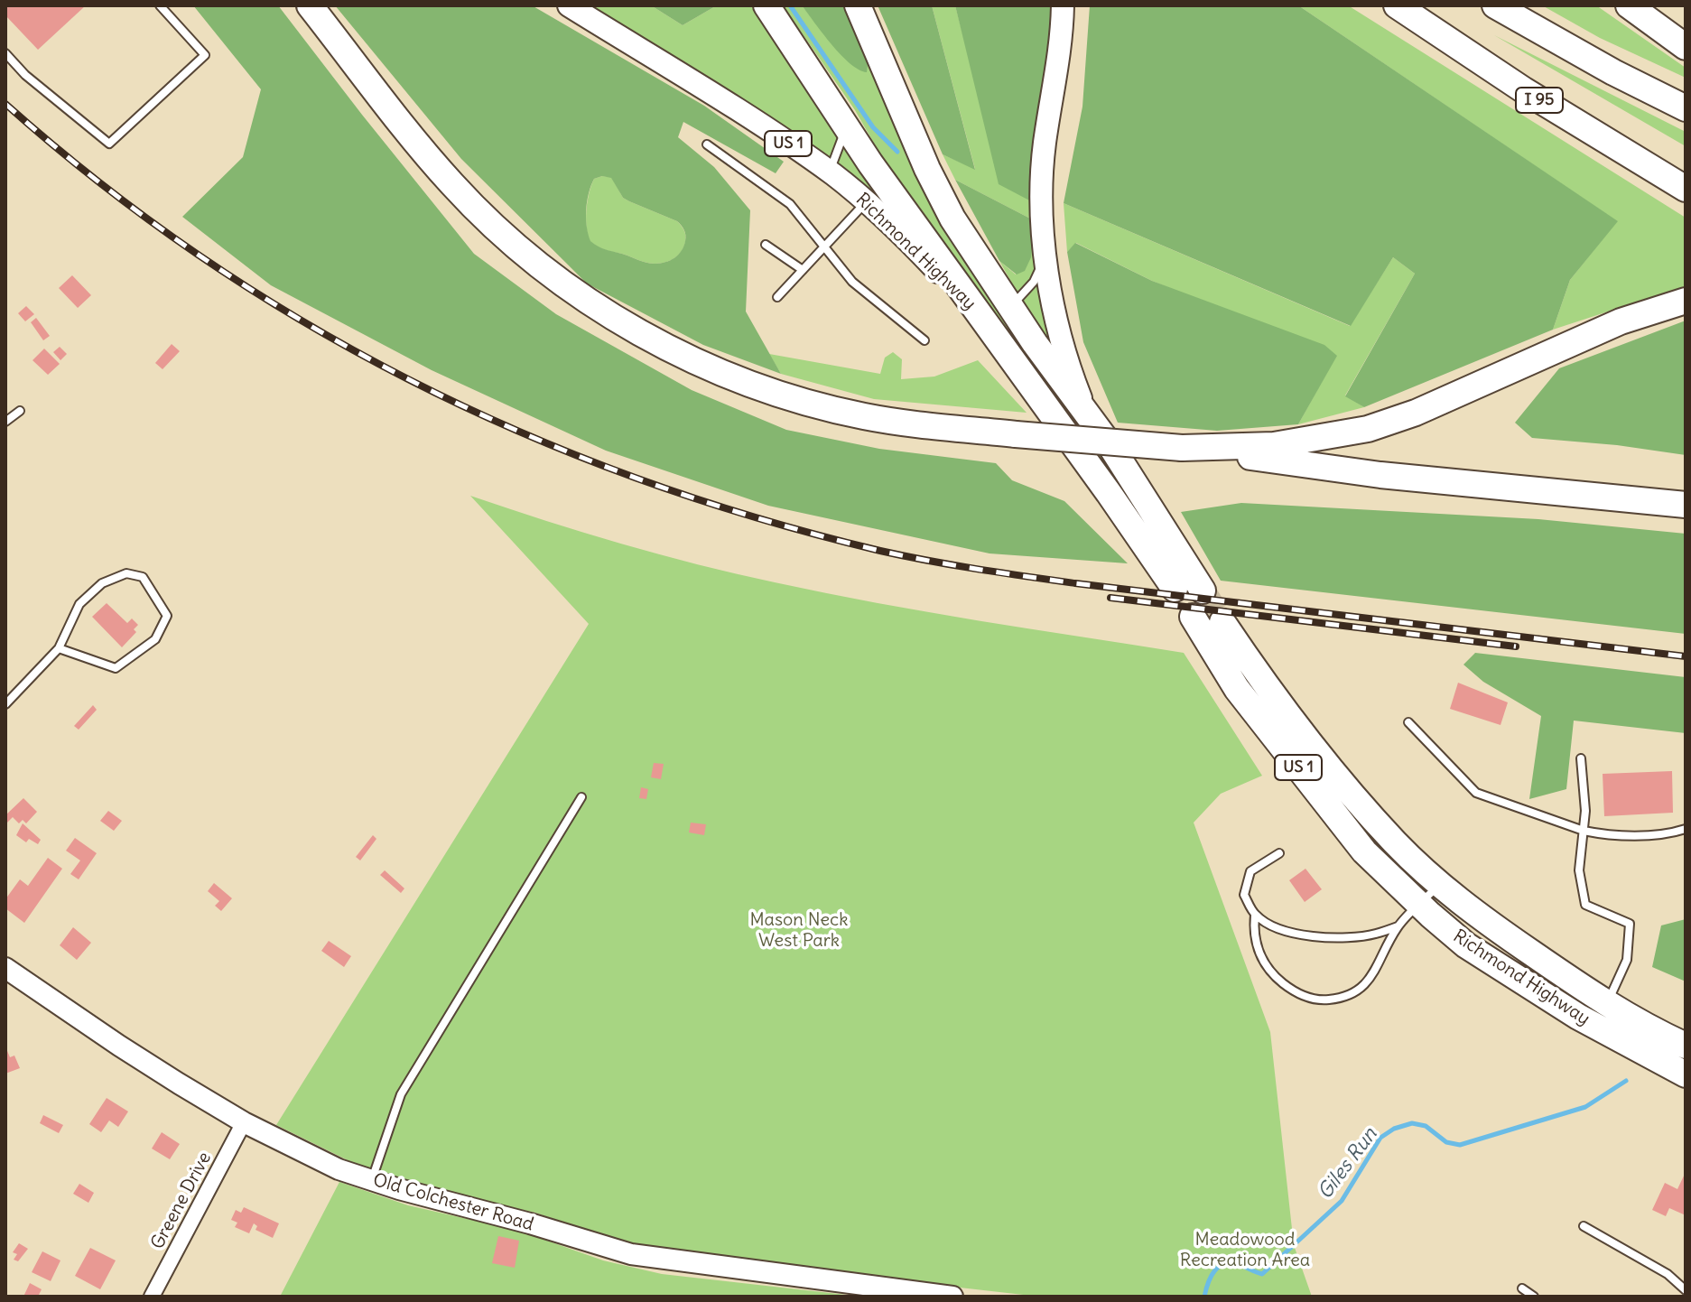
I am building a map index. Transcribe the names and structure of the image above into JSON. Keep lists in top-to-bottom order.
{
  "streets": {
    "highway": ["I 95", "US 1", "Richmond Highway"],
    "street": ["Greene Drive", "Old Colchester Road"]
  },
  "crossings": [
    ["Greene Drive", "Old Colchester Road"]
  ],
  "water": ["Giles Run"],
  "parks": ["Mason Neck West Park", "Meadowood Recreation Area"]
}
